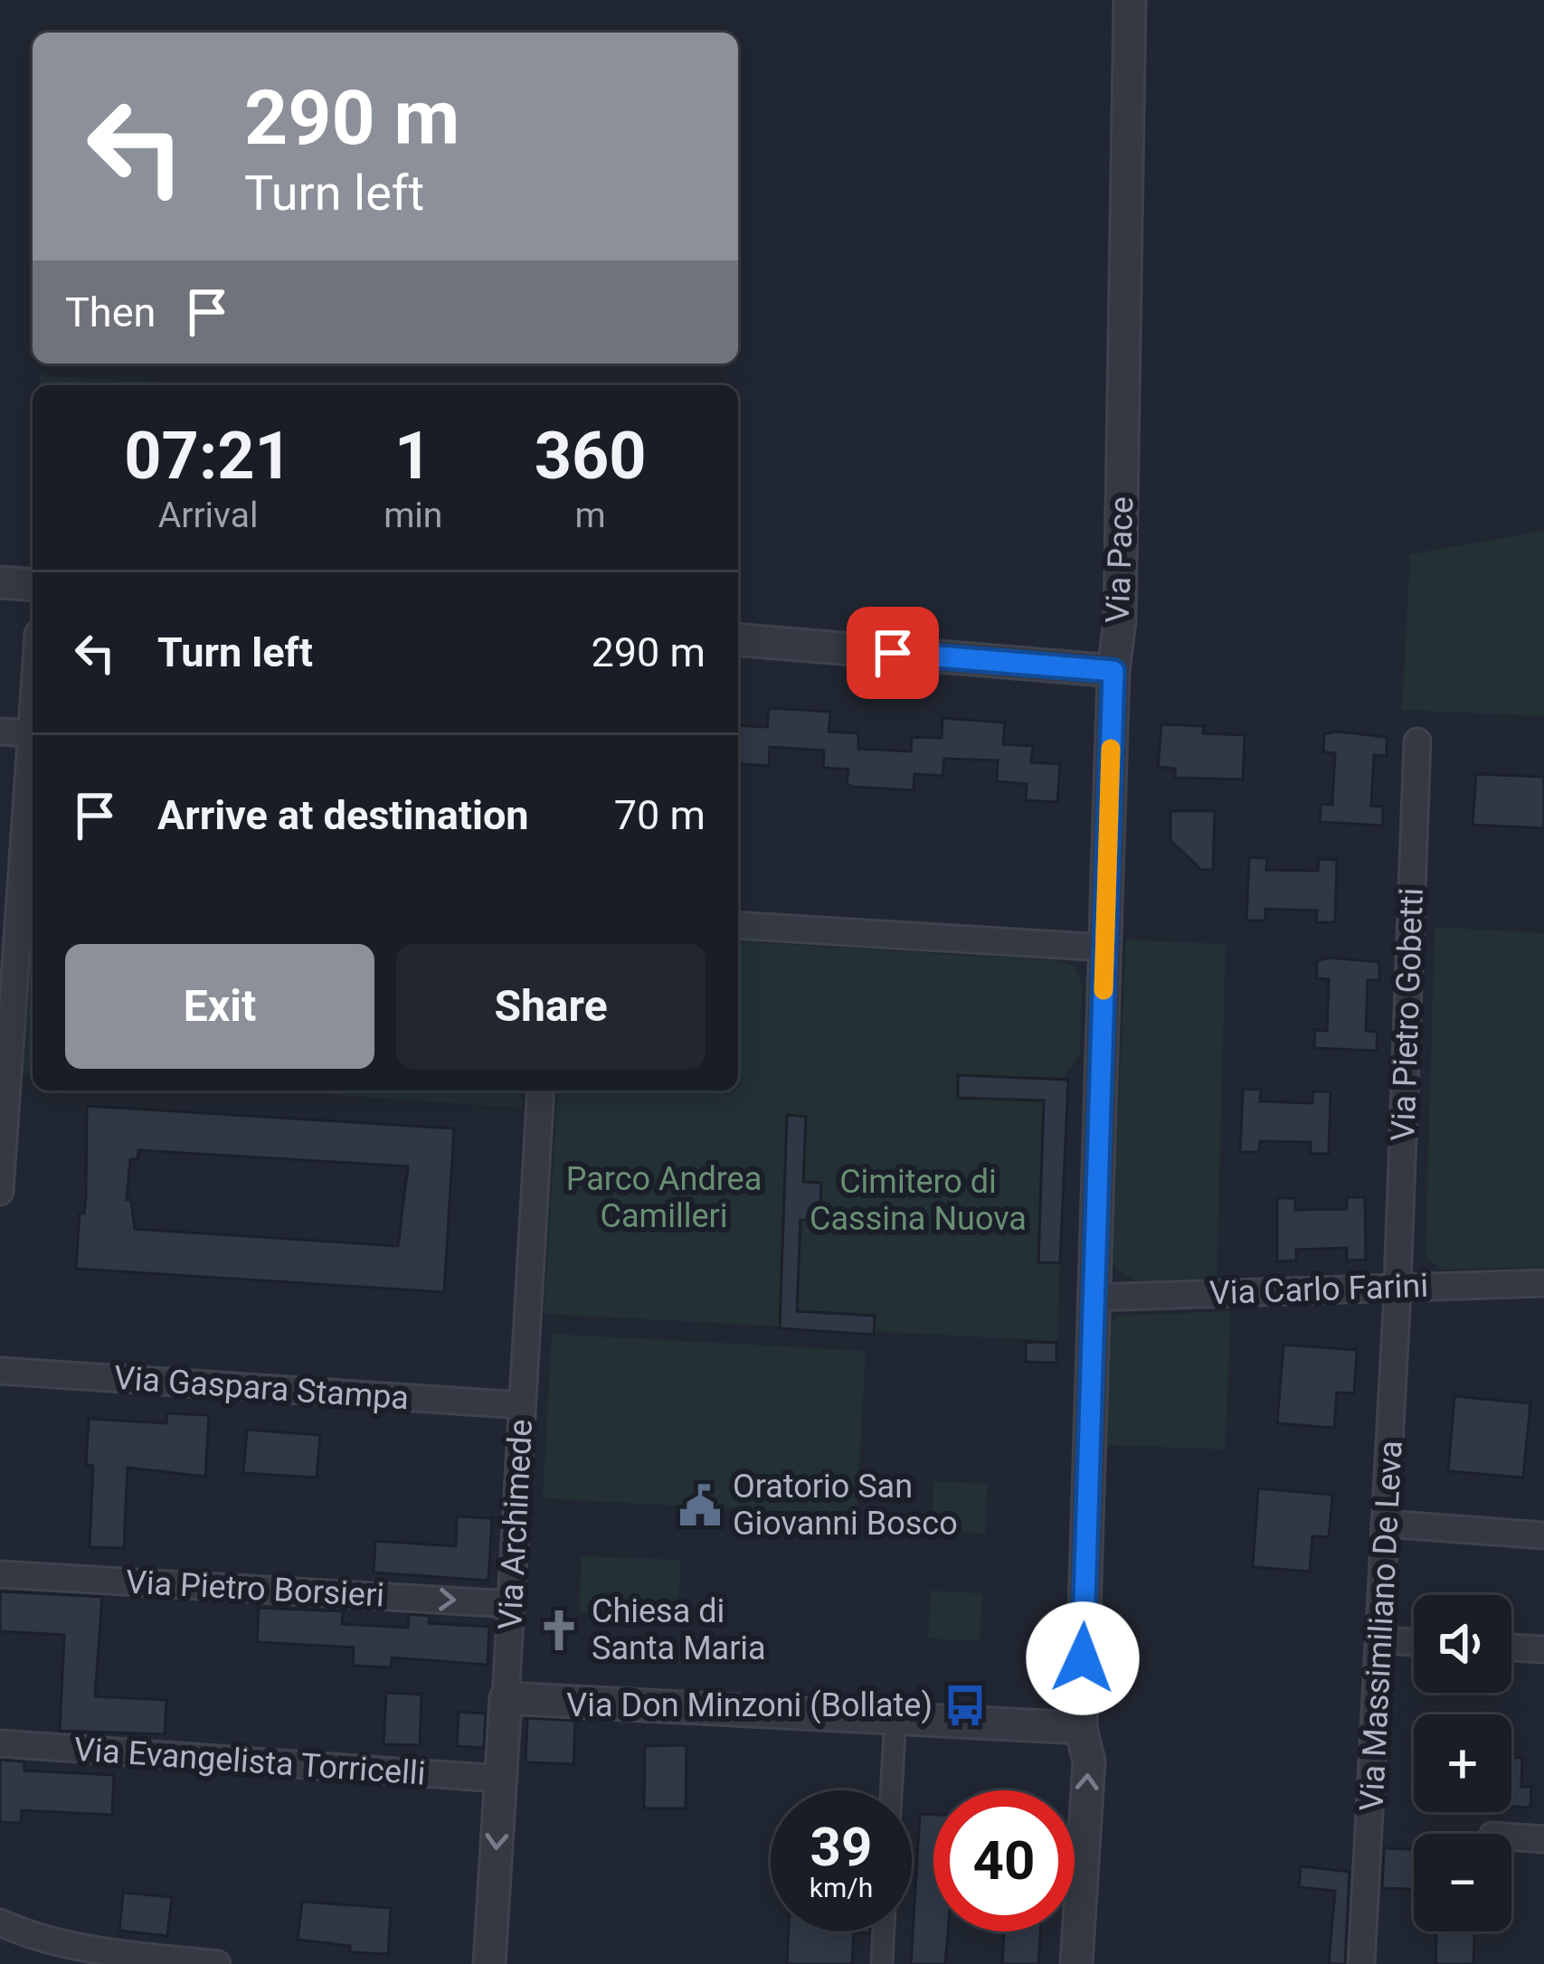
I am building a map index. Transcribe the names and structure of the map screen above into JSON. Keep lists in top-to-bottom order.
{
  "streets": {
    "street": [
      "Via Pace",
      "Via Pietro Gobetti",
      "Via Carlo Farini",
      "Via Gaspara Stampa",
      "Via Archimede",
      "Via Pietro Borsieri",
      "Via Massimiliano De Leva",
      "Via Evangelista Torricelli"
    ]
  },
  "crossings": [
    ["Via Pace", "Via Carlo Farini"],
    ["Via Pietro Gobetti", "Via Carlo Farini"],
    ["Via Pietro Gobetti", "Via Massimiliano De Leva"],
    ["Via Carlo Farini", "Via Massimiliano De Leva"],
    ["Via Gaspara Stampa", "Via Archimede"],
    ["Via Archimede", "Via Pietro Borsieri"],
    ["Via Archimede", "Via Evangelista Torricelli"]
  ],
  "one_way": ["Via Pietro Borsieri"],
  "parks": ["Parco Andrea Camilleri", "Cimitero di Cassina Nuova"],
  "places": {
    "public building": ["Oratorio San Giovanni Bosco"],
    "church": ["Chiesa di Santa Maria"],
    "bus stop": ["Via Don Minzoni (Bollate)"]
  },
  "page": {
    "turn": ["290 m", "Turn left"],
    "then": "Then",
    "eta": [
      "07:21",
      "Arrival",
      "1",
      "min",
      "360",
      "m"
    ],
    "list": [
      {
        "name": "Turn left",
        "value": "290 m"
      },
      {
        "name": "Arrive at destination",
        "value": "70 m"
      }
    ],
    "buttons": ["Exit", "Share"],
    "map_buttons": ["+", "−"],
    "speed": "39 km/h",
    "limit": "40"
  }
}
